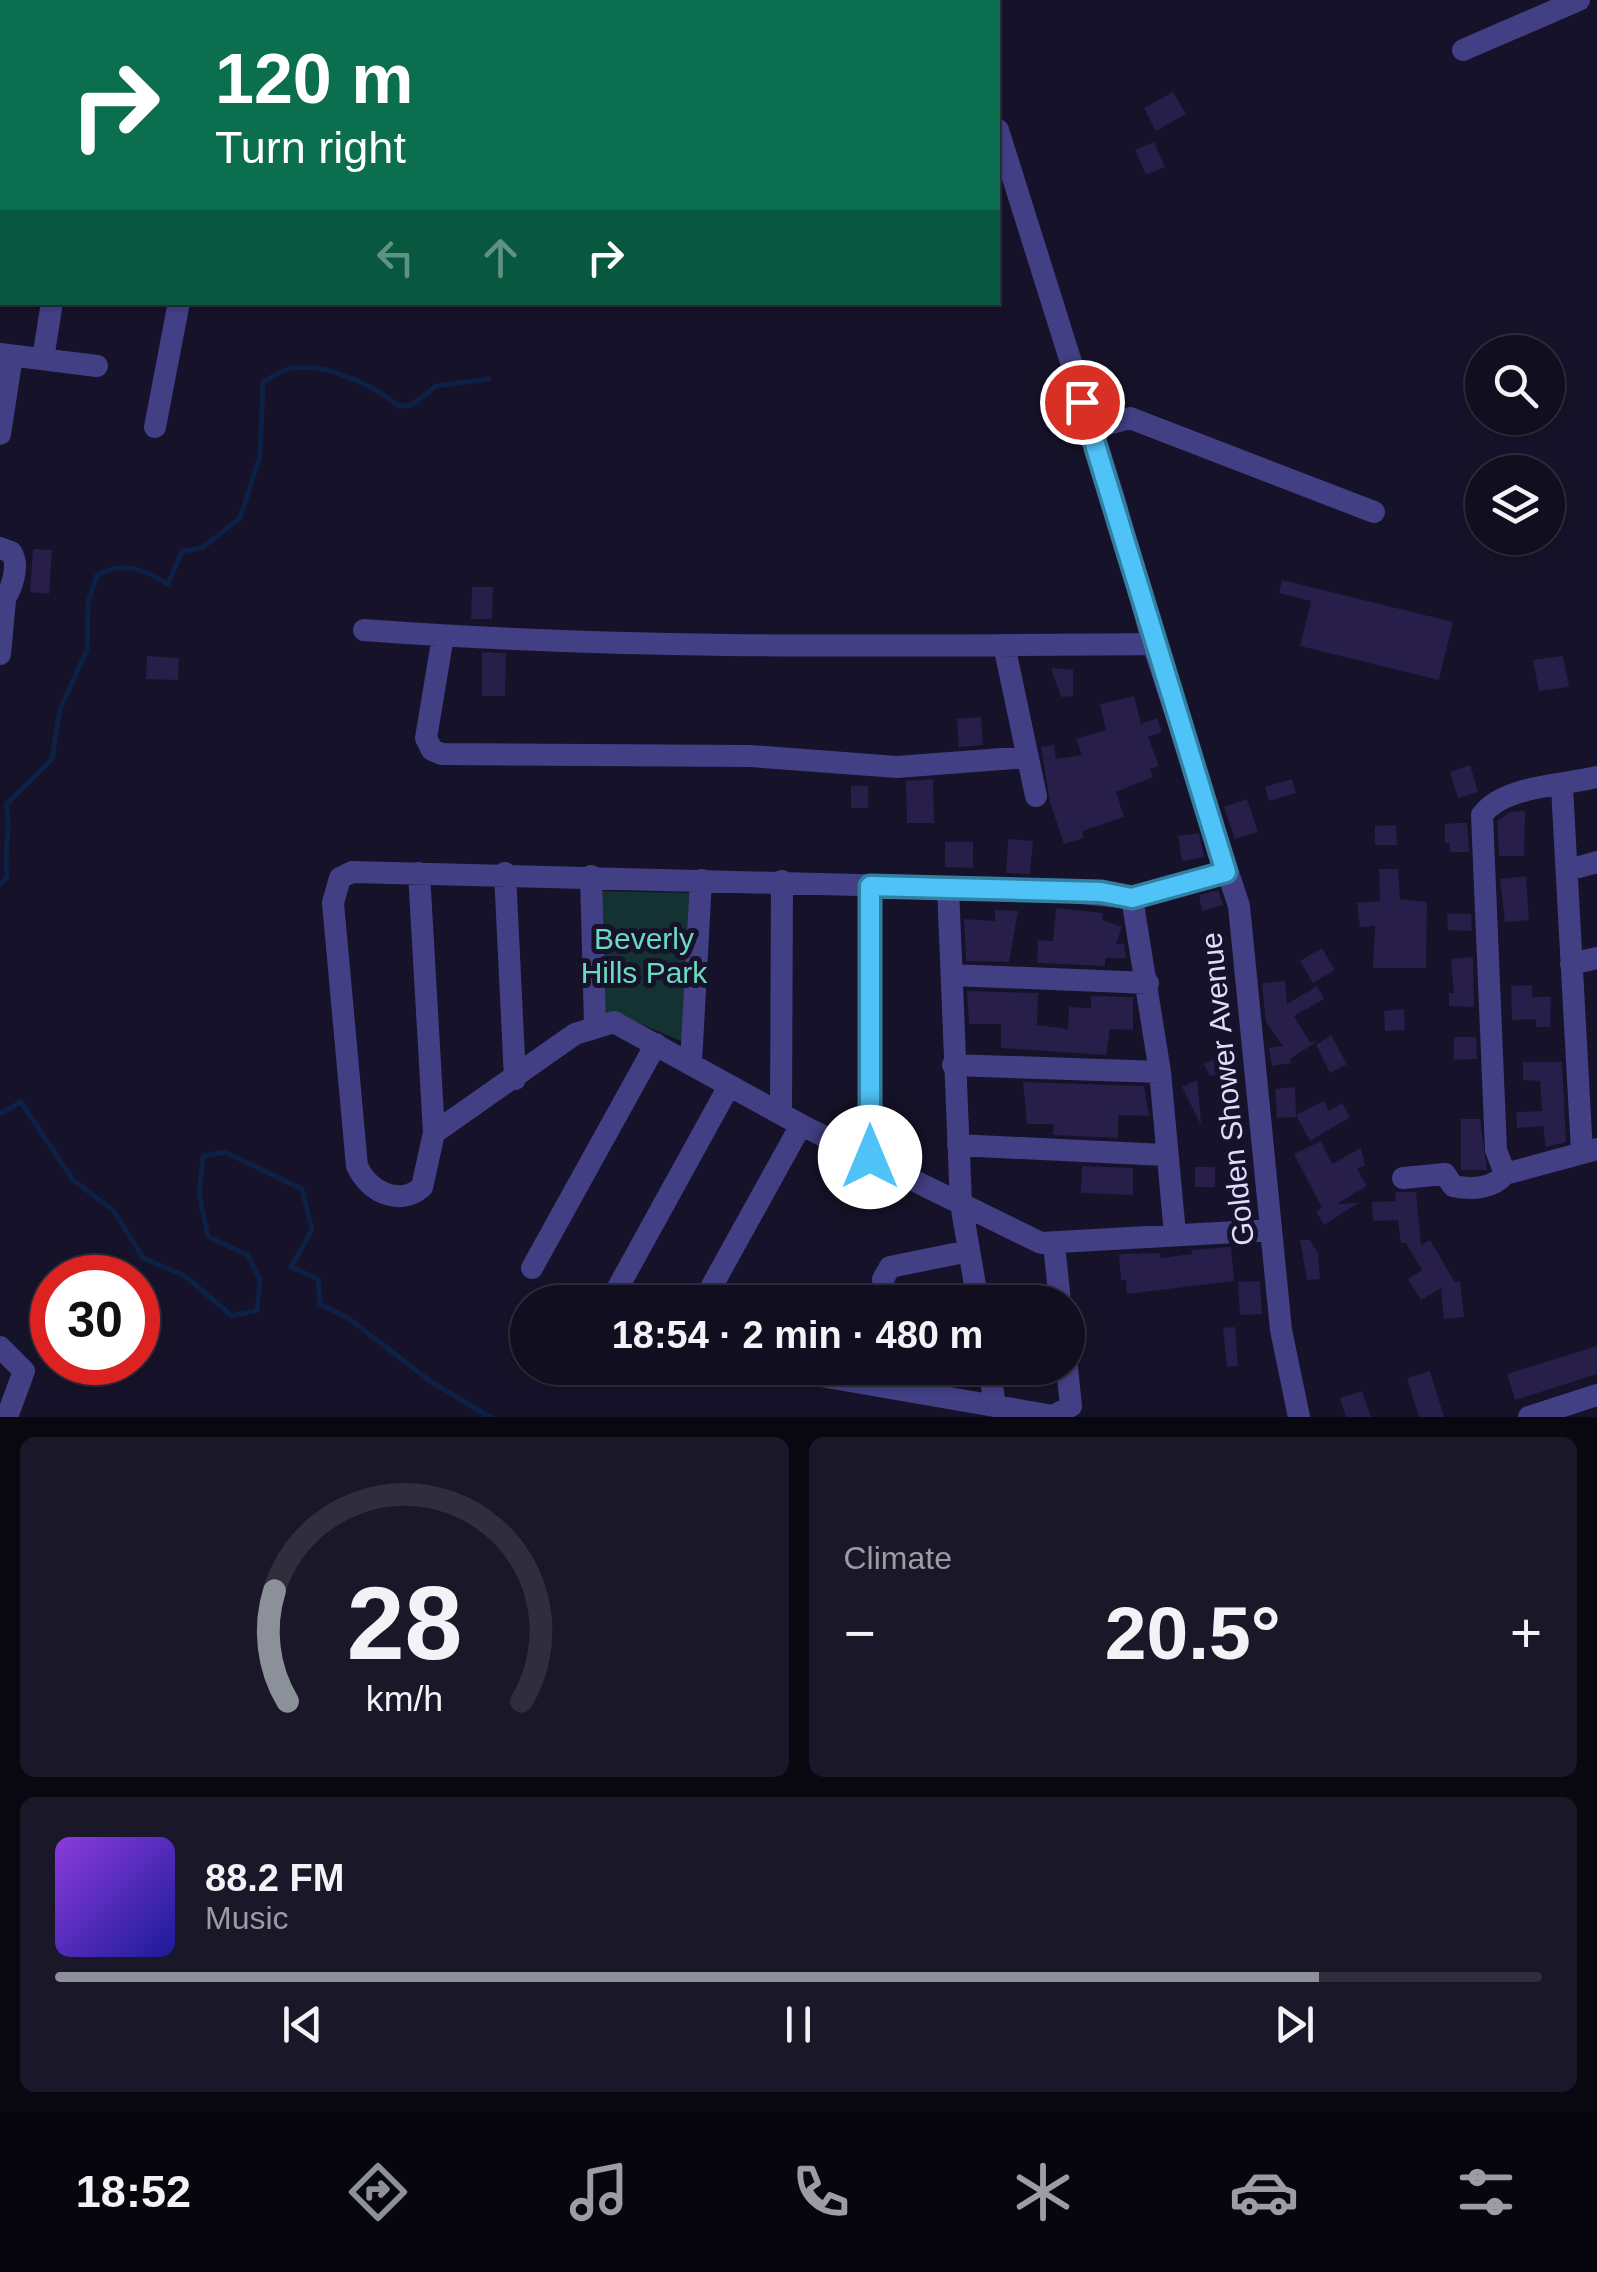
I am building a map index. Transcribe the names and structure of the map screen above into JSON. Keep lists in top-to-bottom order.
{
  "streets": {
    "street": ["Golden Shower Avenue"]
  },
  "parks": ["Beverly Hills Park"],
  "page": {
    "turn": ["120 m", "Turn right"],
    "limit": "30",
    "trip": "18:54 · 2 min · 480 m",
    "tile": "Climate",
    "heat": ["−", "20.5°", "+"],
    "song": ["88.2 FM", "Music"],
    "tabs": "18:52",
    "gauge": ["28", "km/h"]
  }
}
